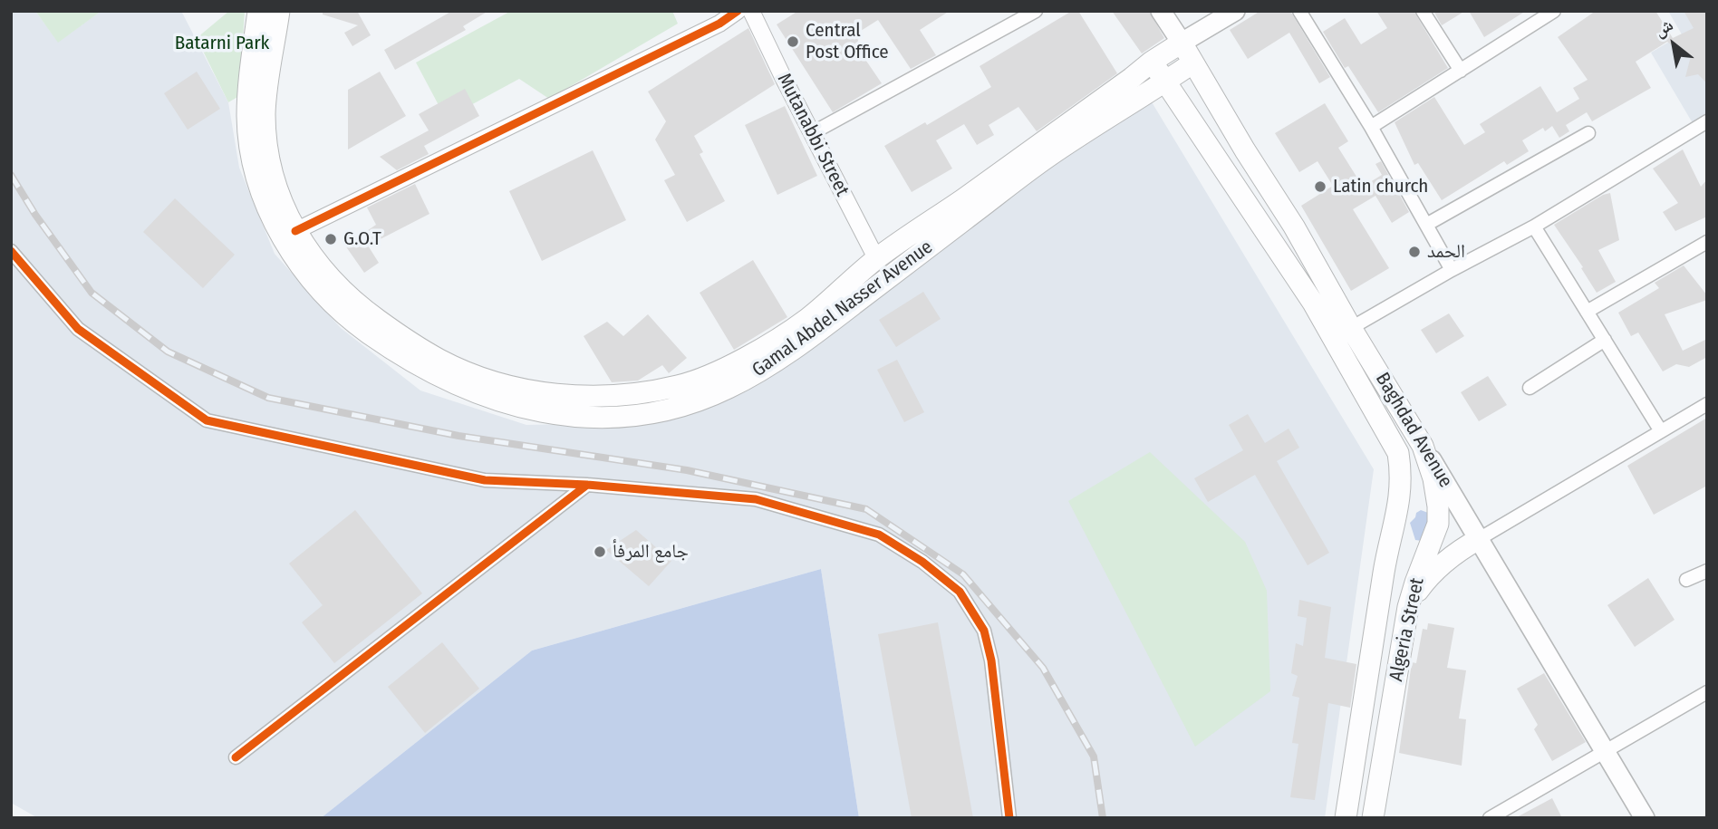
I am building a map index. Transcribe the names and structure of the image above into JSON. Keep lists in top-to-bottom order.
{
  "streets": {
    "main road": ["Gamal Abdel Nasser Avenue", "Baghdad Avenue", "Algeria Street"],
    "street": ["Mutanabbi Street"]
  },
  "crossings": [
    ["Mutanabbi Street", "Gamal Abdel Nasser Avenue"],
    ["Gamal Abdel Nasser Avenue", "Baghdad Avenue"],
    ["Baghdad Avenue", "Algeria Street"]
  ],
  "parks": ["Batarni Park"],
  "places": [
    "Central Post Office",
    "Latin church",
    "G.O.T",
    "الحمد",
    "جامع المرفأ"
  ],
  "north": "top left"
}
